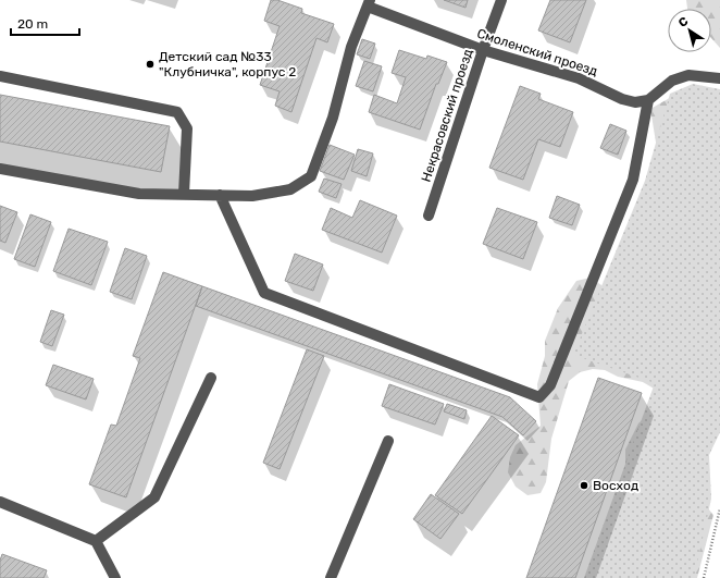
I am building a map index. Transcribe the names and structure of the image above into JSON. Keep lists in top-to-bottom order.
{
  "streets": {
    "street": ["Смоленский проезд", "Некрасовский проезд"]
  },
  "crossings": [
    ["Смоленский проезд", "Некрасовский проезд"]
  ],
  "places": ["Детский сад №33 \"Клубничка\", корпус 2", "Восход"],
  "scale_bar": "20 m",
  "north": "top left"
}
